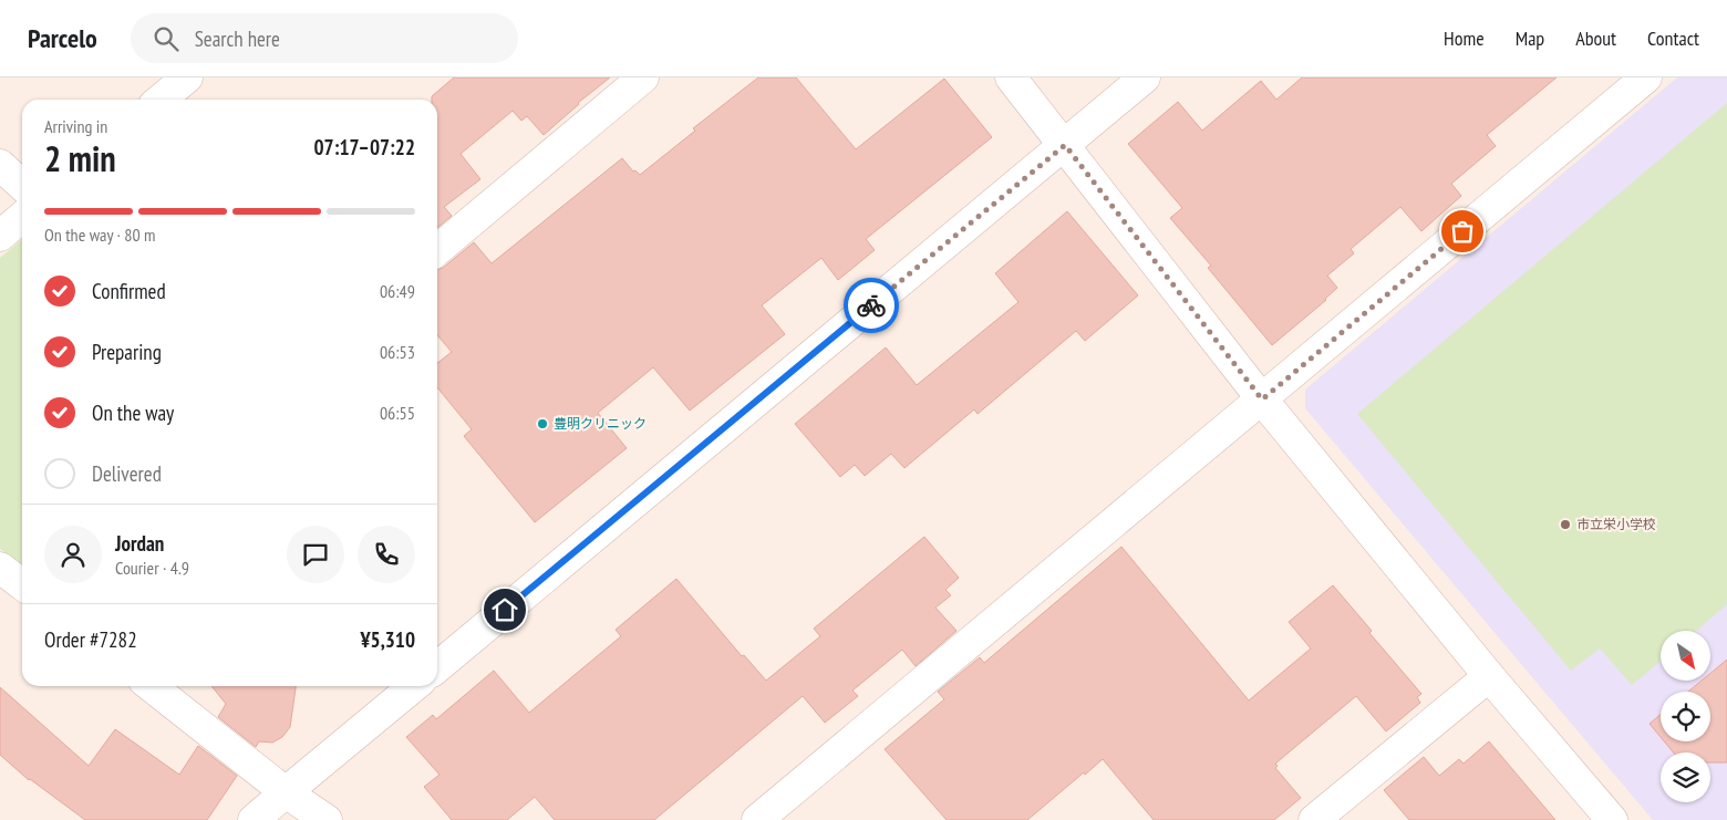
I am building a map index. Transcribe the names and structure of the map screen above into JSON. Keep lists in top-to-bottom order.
{
  "places": ["豊明クリニック", "市立栄小学校"],
  "north": "bottom right",
  "page": {
    "header": "Parcelo",
    "search": "Search here",
    "nav": [
      "Home",
      "Map",
      "About",
      "Contact"
    ],
    "heading": ["2 min", "Arriving in", "07:17–07:22"],
    "panel": [
      "Jordan",
      "Courier · 4.9",
      "Order #7282",
      "¥5,310"
    ],
    "bar": "On the way · 80 m",
    "list": [
      ["Confirmed", "06:49"],
      ["Preparing", "06:53"],
      ["On the way", "06:55"],
      "Delivered"
    ]
  }
}
